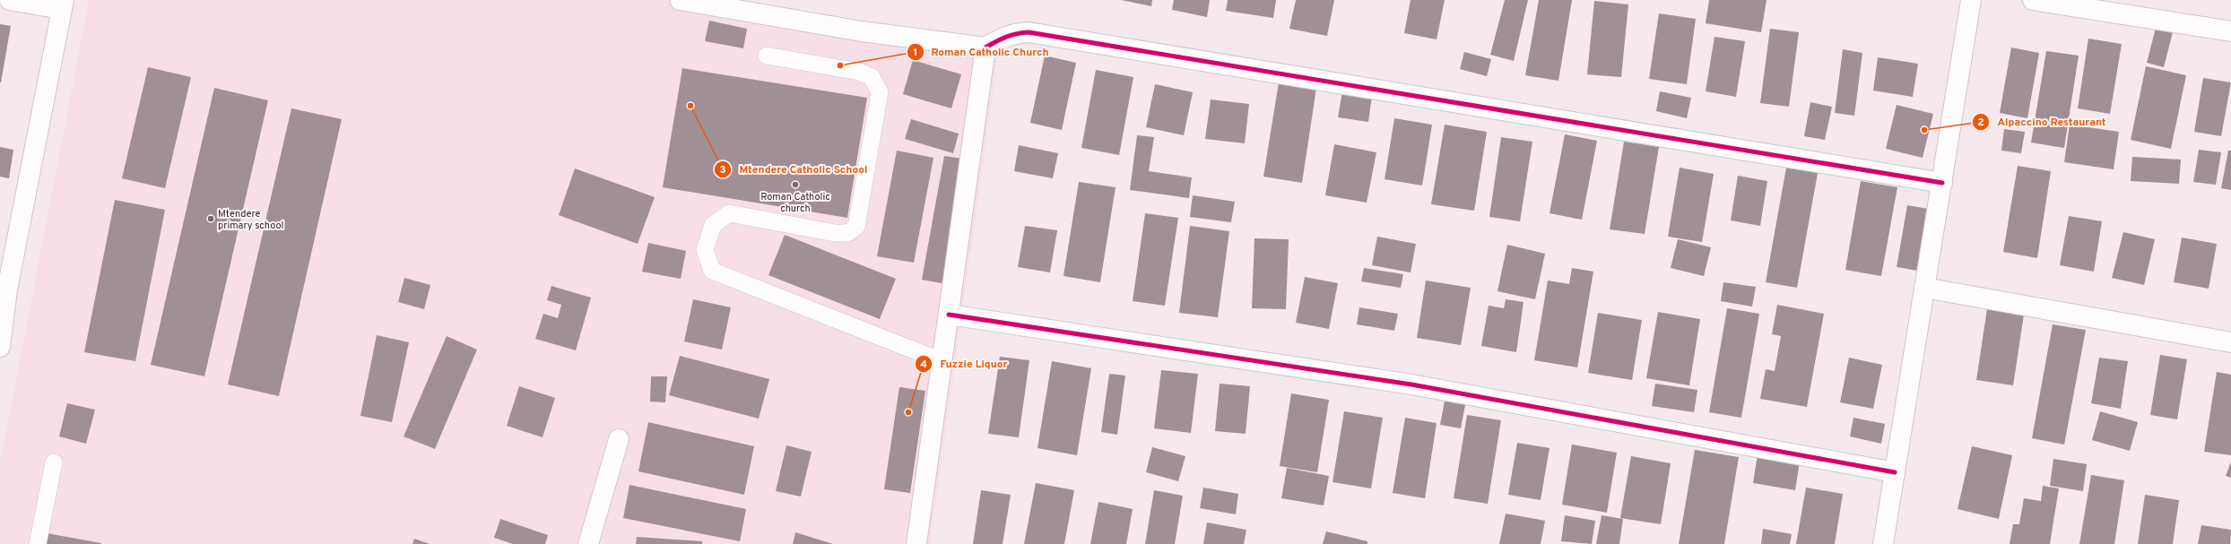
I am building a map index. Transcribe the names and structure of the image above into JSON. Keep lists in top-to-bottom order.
{
  "places": [
    "Roman Catholic Church",
    "Mtendere Catholic School",
    "Alpaccino Restaurant",
    "Roman Catholic church",
    "Mtendere primary school",
    "Fuzzie Liquor"
  ]
}
